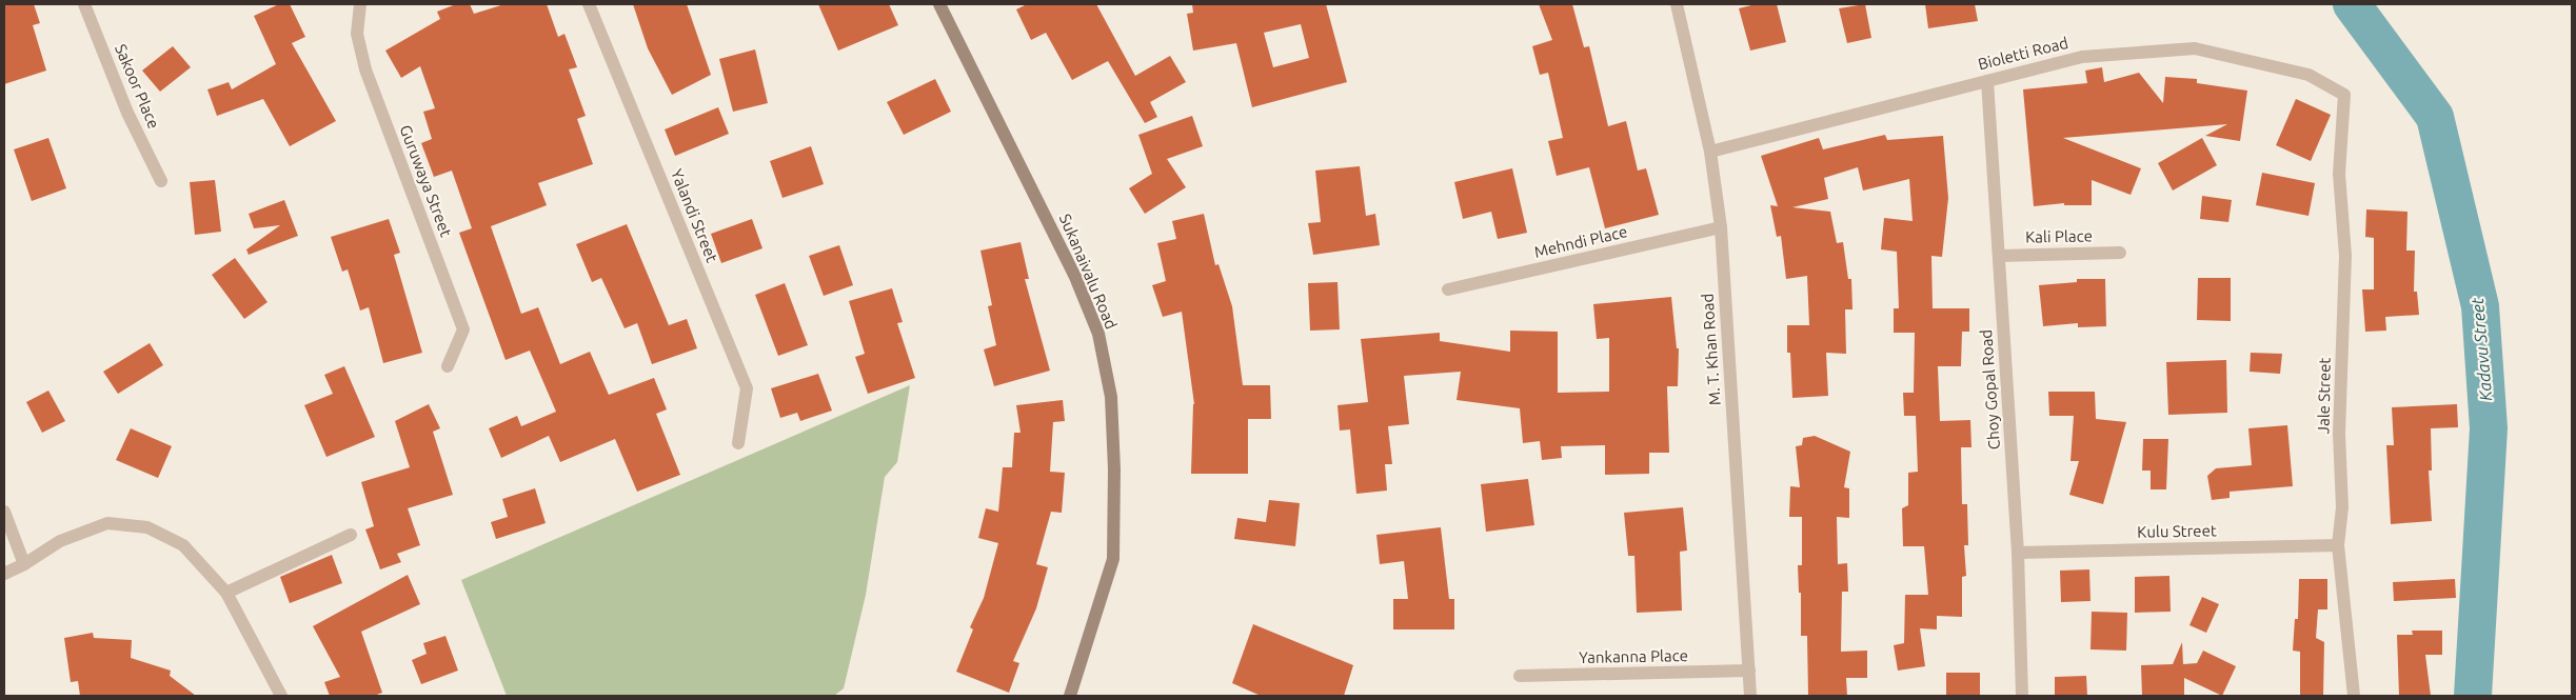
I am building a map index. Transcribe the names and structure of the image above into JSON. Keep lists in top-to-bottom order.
{
  "streets": {
    "main road": ["Sukanaivalu Road"],
    "street": [
      "Bioletti Road",
      "Sakoor Place",
      "Guruwaya Street",
      "Yalandi Street",
      "Kali Place",
      "Mehndi Place",
      "M. T. Khan Road",
      "Choy Gopal Road",
      "Jale Street",
      "Kulu Street",
      "Yankanna Place"
    ]
  },
  "crossings": [
    ["Bioletti Road", "M. T. Khan Road"],
    ["Bioletti Road", "Choy Gopal Road"],
    ["Bioletti Road", "Jale Street"],
    ["Kali Place", "Choy Gopal Road"],
    ["Mehndi Place", "M. T. Khan Road"],
    ["M. T. Khan Road", "Yankanna Place"],
    ["Choy Gopal Road", "Kulu Street"],
    ["Jale Street", "Kulu Street"]
  ],
  "water": ["Kadavu Street"]
}
